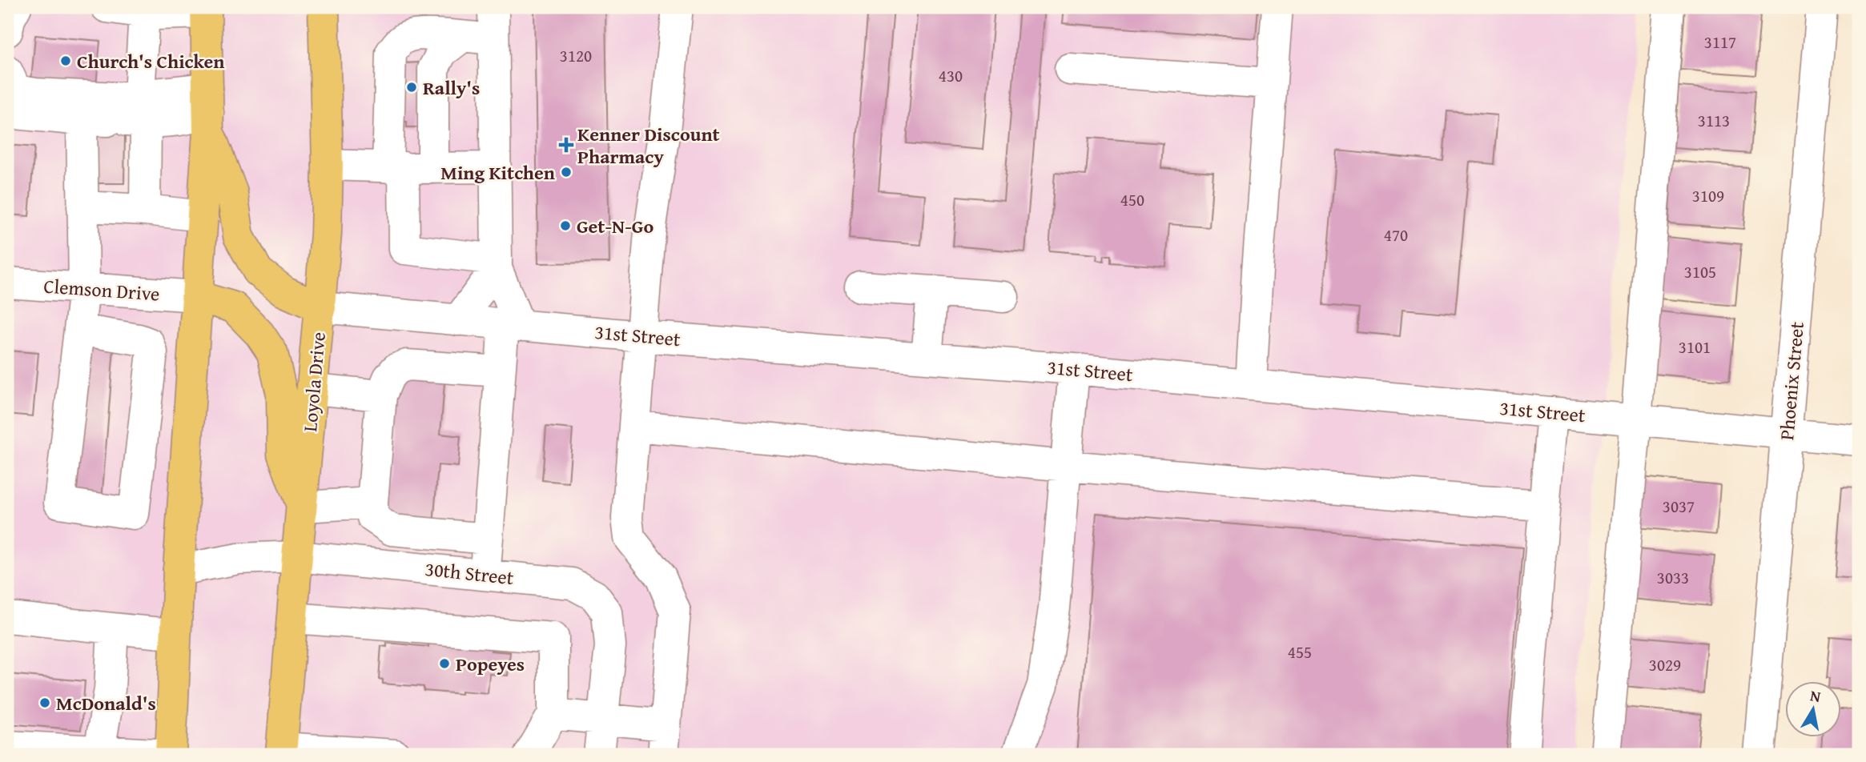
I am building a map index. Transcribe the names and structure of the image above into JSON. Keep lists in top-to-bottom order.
{
  "streets": {
    "main road": ["Loyola Drive"],
    "street": [
      "Clemson Drive",
      "31st Street",
      "Phoenix Street",
      "30th Street"
    ]
  },
  "crossings": [
    ["31st Street", "Phoenix Street"],
    ["31st Street", "Loyola Drive"],
    ["Loyola Drive", "30th Street"]
  ],
  "places": {
    "other": [
      "Church's Chicken",
      "Rally's",
      "Ming Kitchen",
      "Get-N-Go",
      "Popeyes",
      "McDonald's"
    ],
    "health": ["Kenner Discount Pharmacy"]
  },
  "house_numbers": [
    "3117",
    "3120",
    "430",
    "3113",
    "3109",
    "450",
    "470",
    "3105",
    "3101",
    "3037",
    "3033",
    "455",
    "3029"
  ],
  "north": "top"
}
